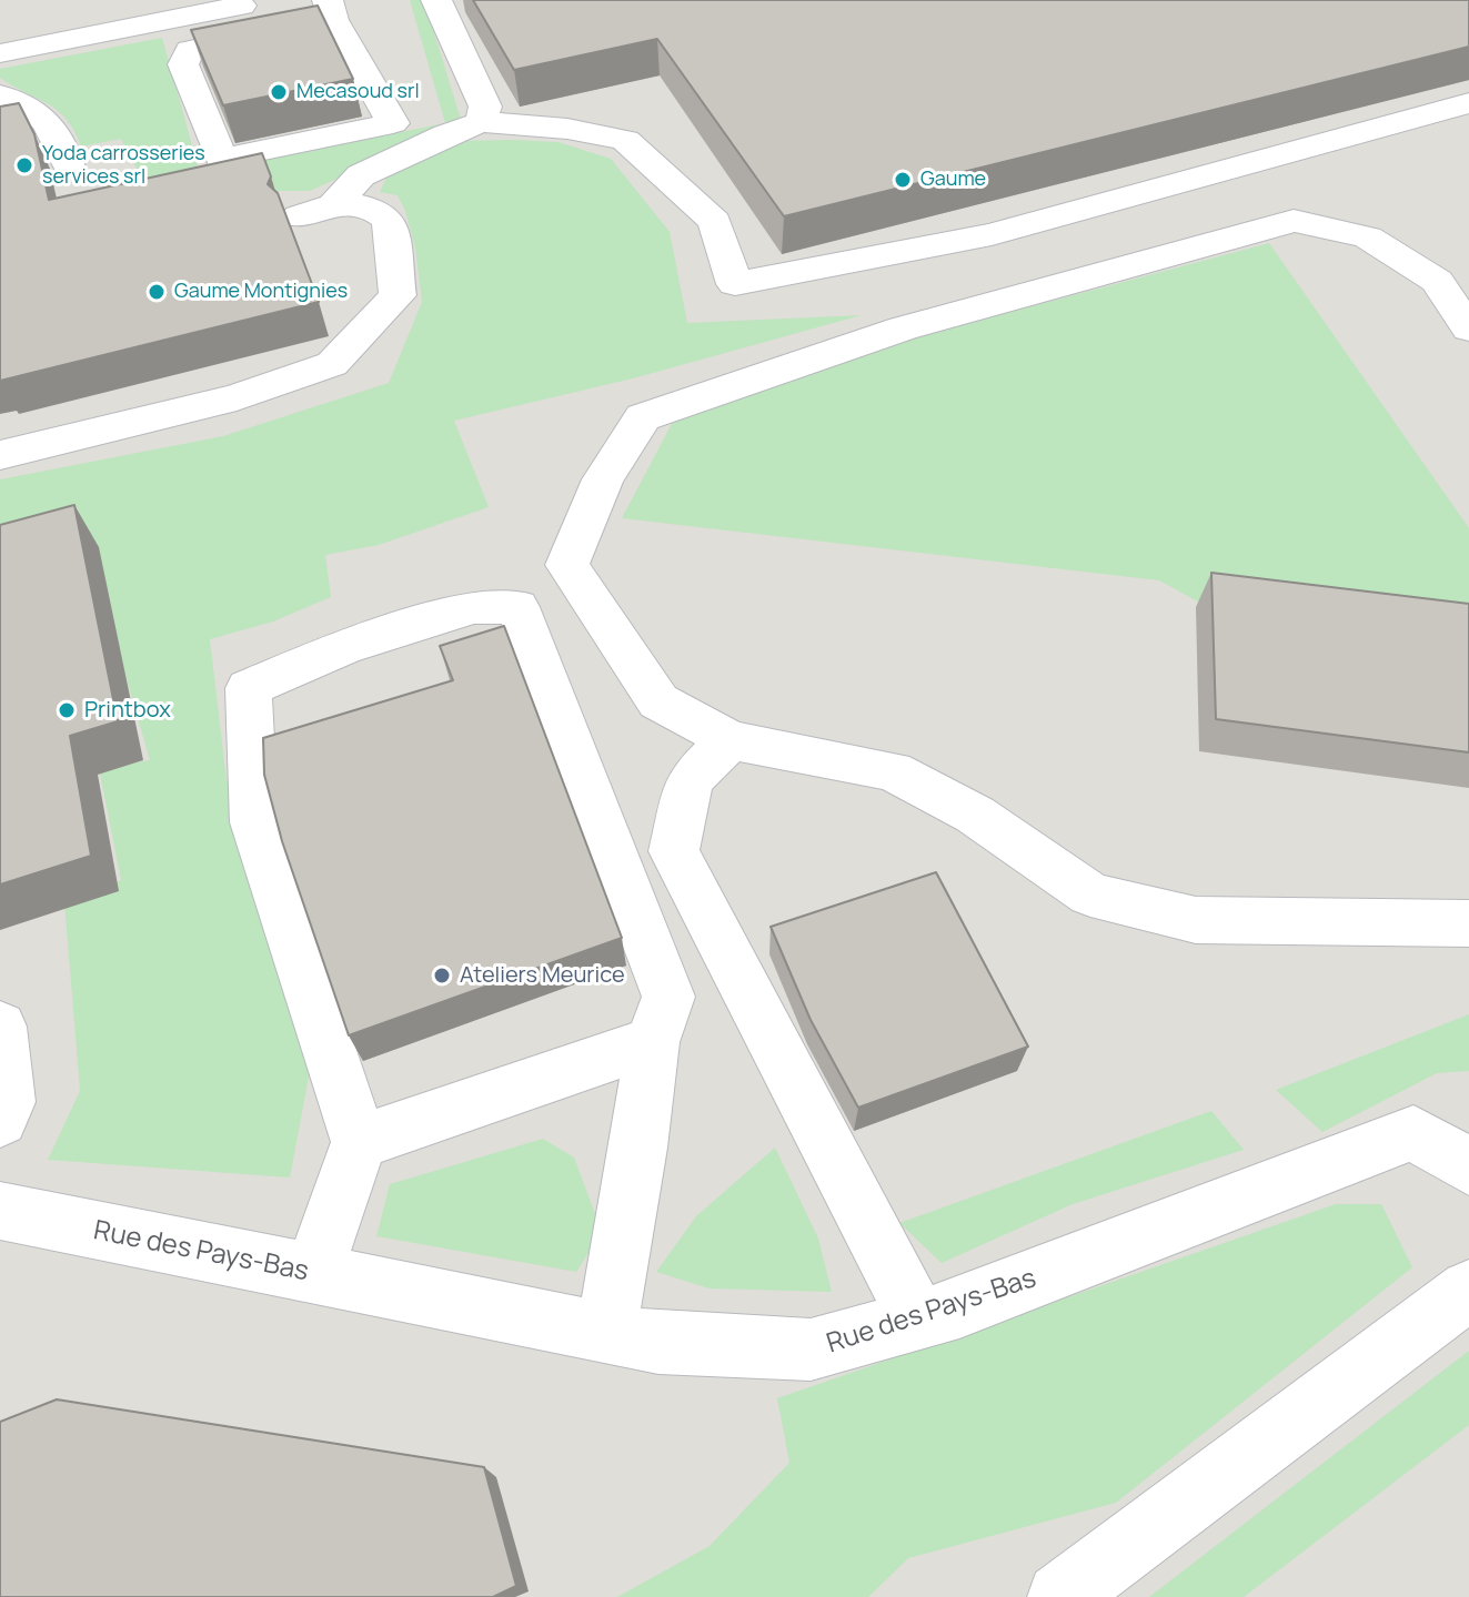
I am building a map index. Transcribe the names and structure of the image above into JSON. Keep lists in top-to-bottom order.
{
  "streets": {
    "street": ["Rue des Pays-Bas"]
  },
  "places": [
    "Mecasoud srl",
    "Yoda carrosseries services srl",
    "Gaume",
    "Gaume Montignies",
    "Printbox",
    "Ateliers Meurice"
  ]
}
